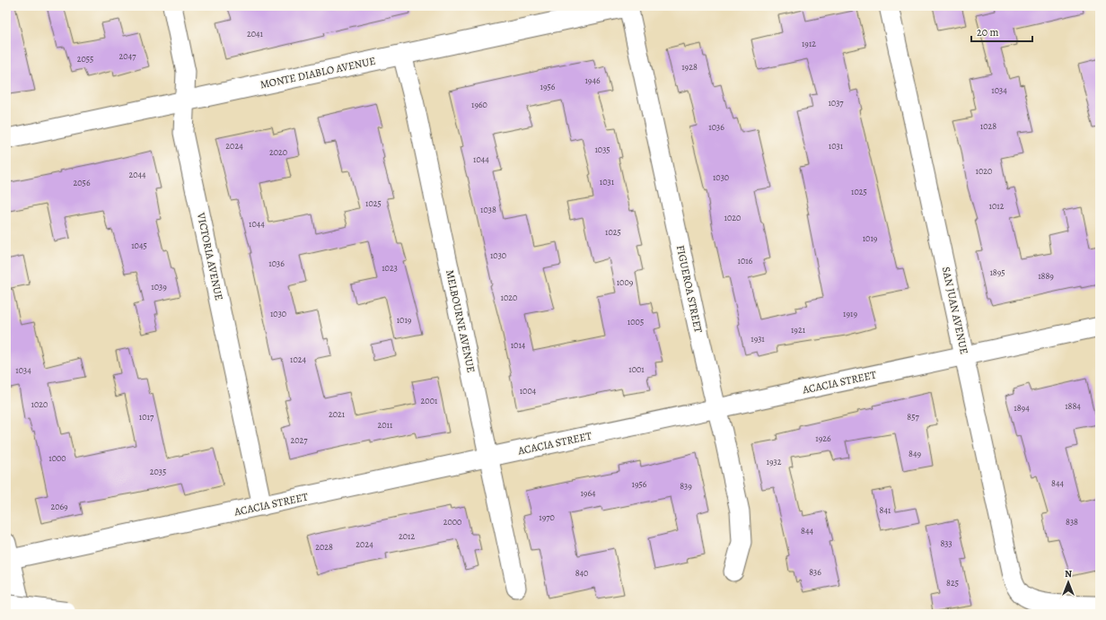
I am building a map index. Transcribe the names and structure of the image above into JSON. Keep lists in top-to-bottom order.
{
  "streets": {
    "main road": ["MONTE DIABLO AVENUE"],
    "street": [
      "VICTORIA AVENUE",
      "FIGUEROA STREET",
      "SAN JUAN AVENUE",
      "MELBOURNE AVENUE",
      "ACACIA STREET"
    ]
  },
  "crossings": [
    ["MONTE DIABLO AVENUE", "VICTORIA AVENUE"],
    ["MONTE DIABLO AVENUE", "FIGUEROA STREET"],
    ["MONTE DIABLO AVENUE", "MELBOURNE AVENUE"],
    ["VICTORIA AVENUE", "ACACIA STREET"],
    ["FIGUEROA STREET", "ACACIA STREET"],
    ["SAN JUAN AVENUE", "ACACIA STREET"],
    ["MELBOURNE AVENUE", "ACACIA STREET"]
  ],
  "house_numbers": [
    "2041",
    "1912",
    "2047",
    "2055",
    "1928",
    "1946",
    "1956",
    "1034",
    "1037",
    "1960",
    "1028",
    "1036",
    "2024",
    "1031",
    "1035",
    "2020",
    "1044",
    "1020",
    "2044",
    "1030",
    "1031",
    "2056",
    "1025",
    "1025",
    "1012",
    "1038",
    "1020",
    "1044",
    "1025",
    "1019",
    "1045",
    "1030",
    "1016",
    "1036",
    "1023",
    "1895",
    "1889",
    "1009",
    "1039",
    "1020",
    "1030",
    "1919",
    "1019",
    "1005",
    "1921",
    "1931",
    "1014",
    "1024",
    "1001",
    "1034",
    "1004",
    "2001",
    "1020",
    "1884",
    "1894",
    "2021",
    "1017",
    "857",
    "2011",
    "1926",
    "2027",
    "849",
    "1000",
    "1932",
    "2035",
    "844",
    "1956",
    "839",
    "1964",
    "2069",
    "841",
    "1970",
    "2000",
    "838",
    "844",
    "2012",
    "833",
    "2024",
    "2028",
    "836",
    "840",
    "825"
  ],
  "scale_bar": "20 m",
  "north": "top"
}
